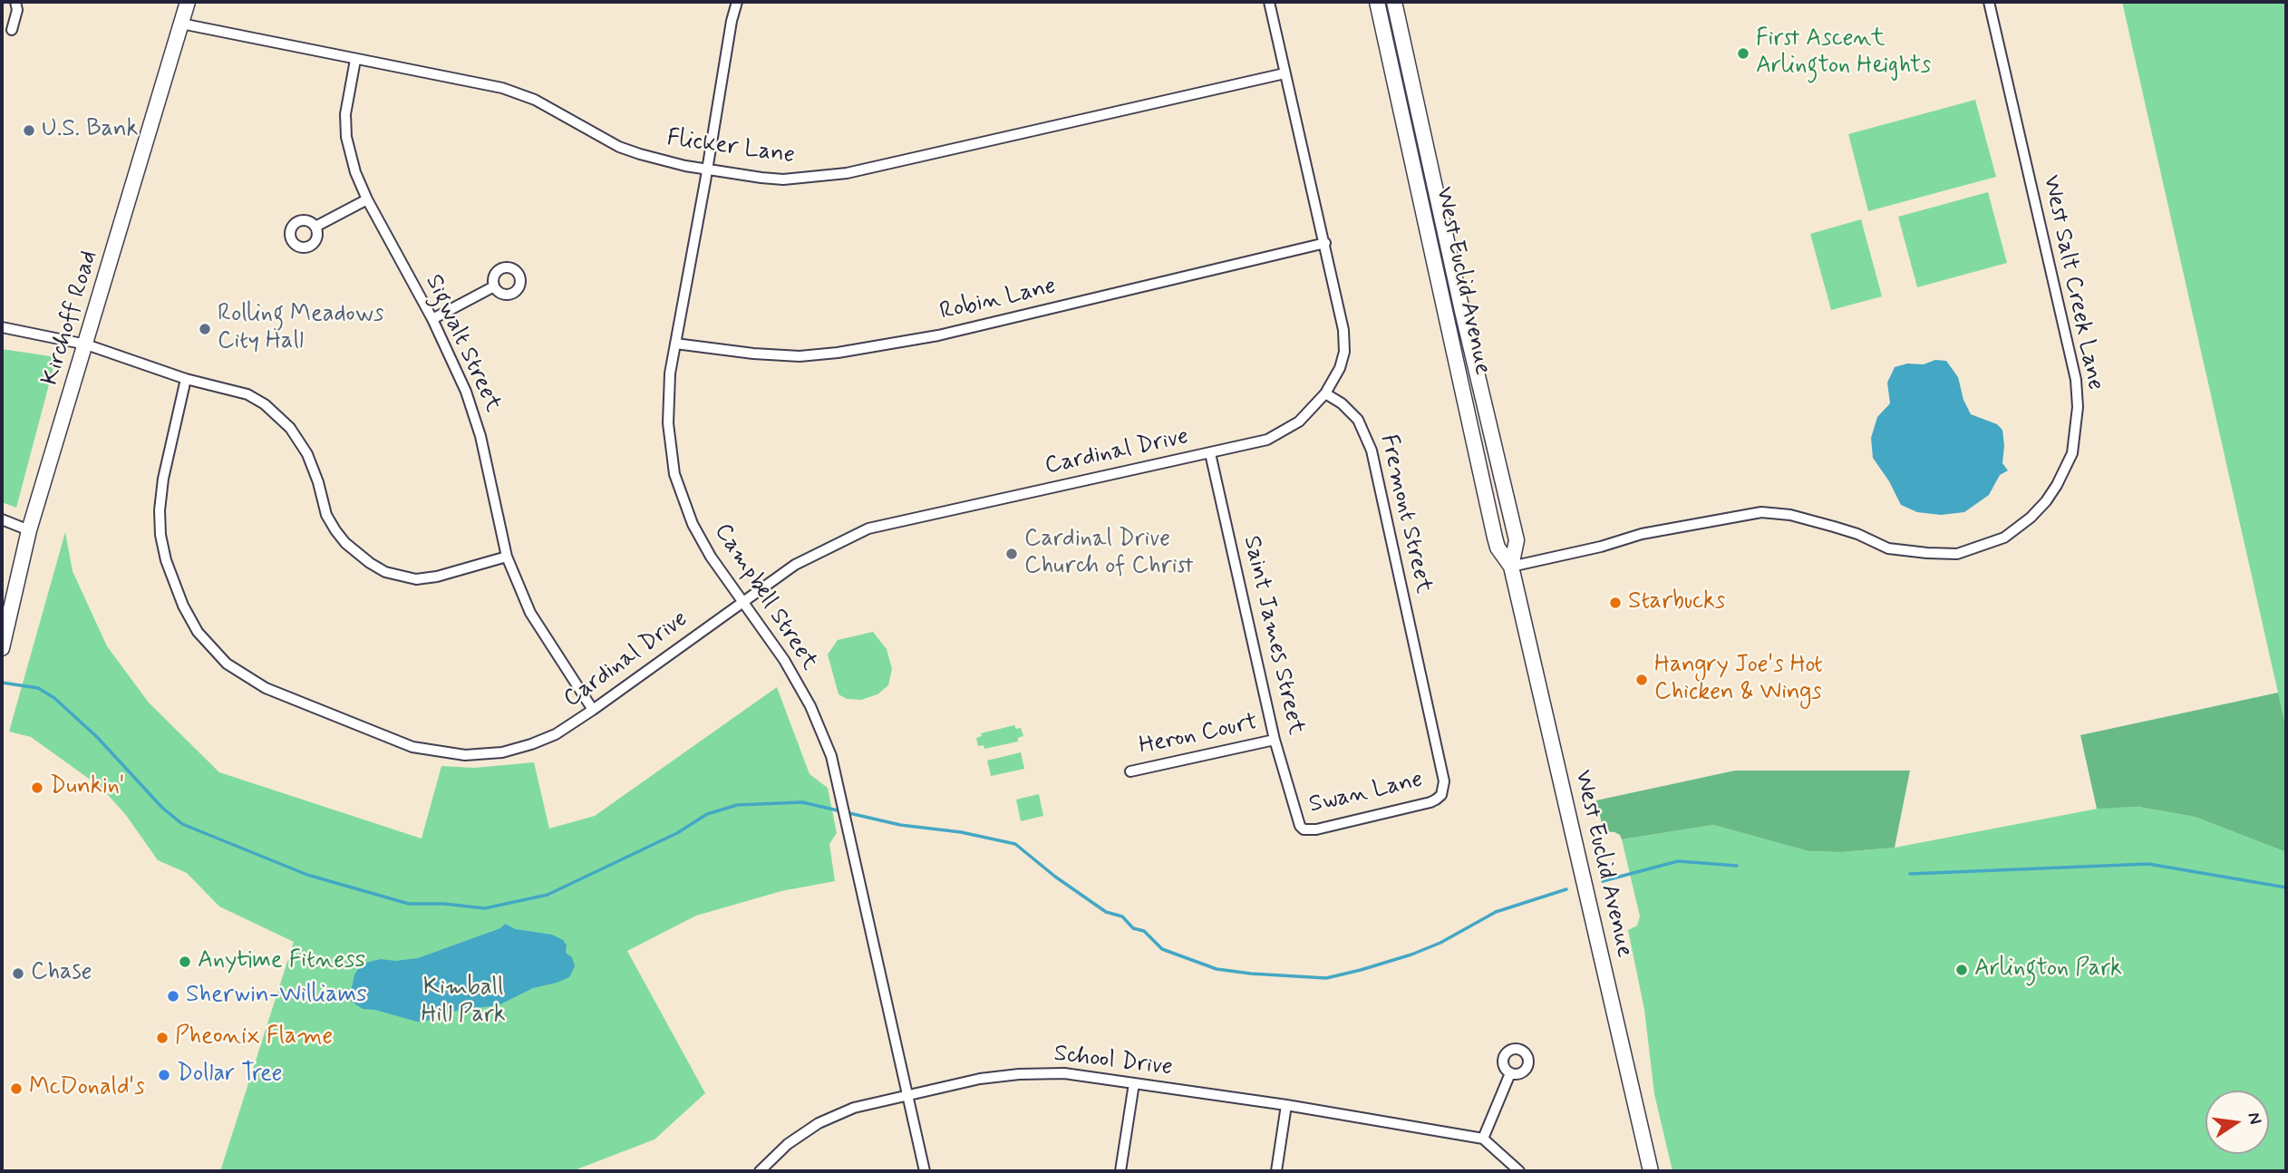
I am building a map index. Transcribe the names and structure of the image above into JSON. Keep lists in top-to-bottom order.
{
  "streets": {
    "main road": ["West Euclid Avenue", "Kirchoff Road"],
    "street": [
      "Flicker Lane",
      "West Salt Creek Lane",
      "Robin Lane",
      "Sigwalt Street",
      "Cardinal Drive",
      "Fremont Street",
      "Campbell Street",
      "Saint James Street",
      "Heron Court",
      "Swan Lane",
      "School Drive"
    ]
  },
  "crossings": [
    ["Flicker Lane", "Kirchoff Road"],
    ["Flicker Lane", "Sigwalt Street"],
    ["Flicker Lane", "Campbell Street"],
    ["West Euclid Avenue", "West Salt Creek Lane"],
    ["Robin Lane", "Campbell Street"],
    ["Sigwalt Street", "Cardinal Drive"],
    ["Cardinal Drive", "Fremont Street"],
    ["Cardinal Drive", "Campbell Street"],
    ["Cardinal Drive", "Saint James Street"],
    ["Fremont Street", "Swan Lane"],
    ["Campbell Street", "School Drive"],
    ["Saint James Street", "Heron Court"],
    ["Saint James Street", "Swan Lane"]
  ],
  "parks": ["Kimball Hill Park"],
  "places": [
    "First Ascent Arlington Heights",
    "U.S. Bank",
    "Rolling Meadows City Hall",
    "Cardinal Drive Church of Christ",
    "Starbucks",
    "Hangry Joe's Hot Chicken & Wings",
    "Dunkin'",
    "Anytime Fitness",
    "Arlington Park",
    "Chase",
    "Sherwin-Williams",
    "Pheonix Flame",
    "Dollar Tree",
    "McDonald's"
  ],
  "north": "right"
}
